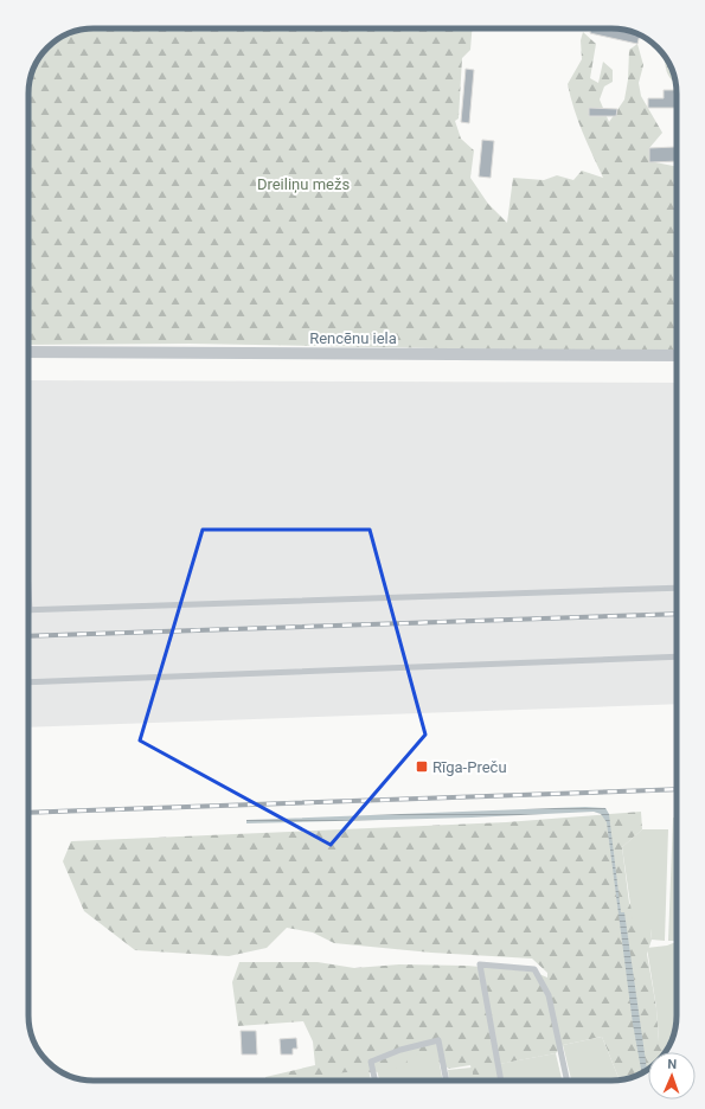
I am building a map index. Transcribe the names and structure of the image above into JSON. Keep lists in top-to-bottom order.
{
  "streets": {
    "street": ["Rencēnu iela"]
  },
  "parks": ["Dreiliņu mežs"],
  "places": {
    "transit": ["Rīga-Preču"]
  },
  "north": "top"
}
